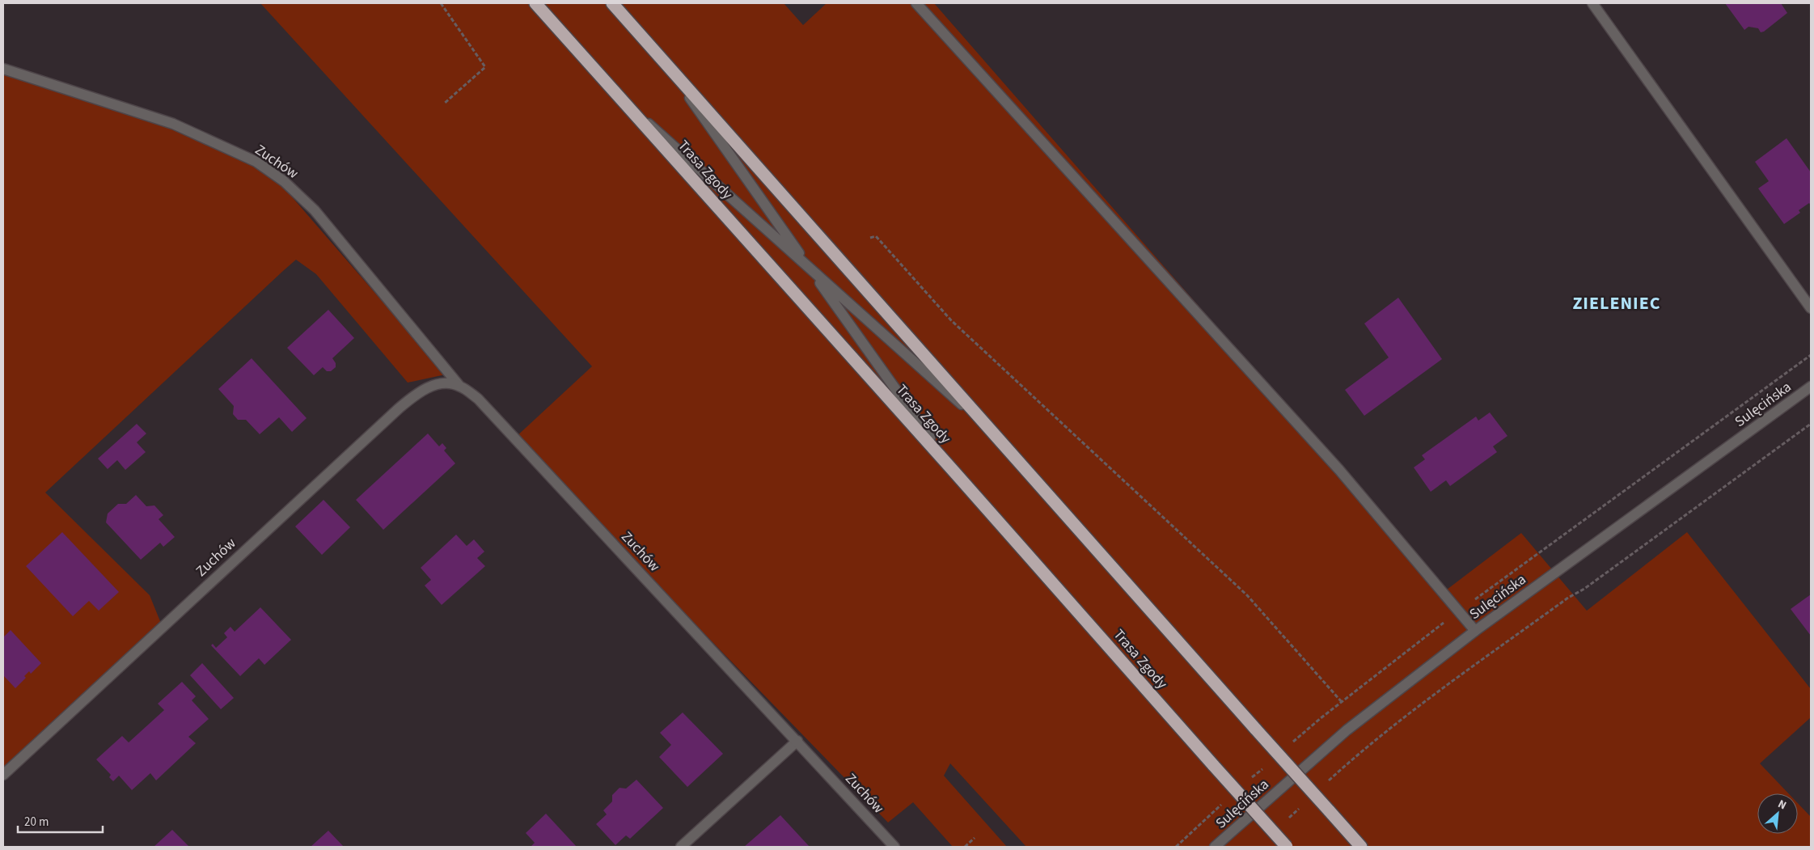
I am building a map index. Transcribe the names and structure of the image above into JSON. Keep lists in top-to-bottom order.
{
  "streets": {
    "highway": ["Trasa Zgody"],
    "street": ["Zuchów", "Sulęcińska"]
  },
  "districts": ["ZIELENIEC"],
  "scale_bar": "20 m",
  "north": "top right"
}
